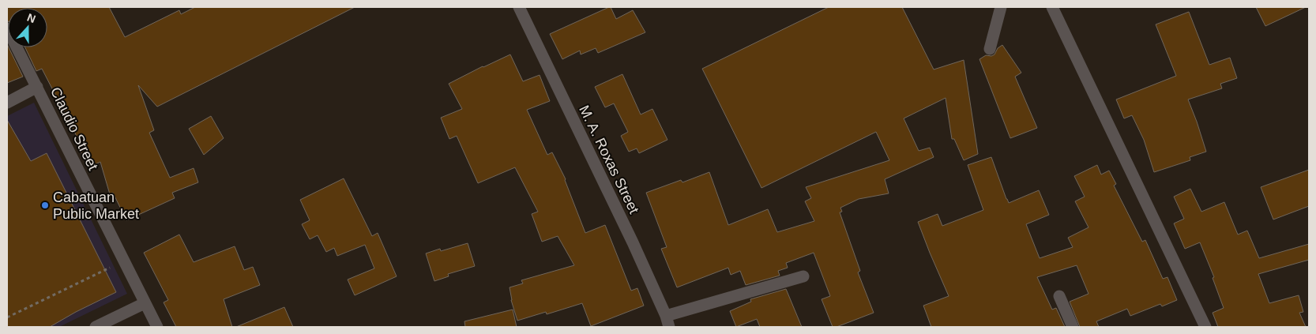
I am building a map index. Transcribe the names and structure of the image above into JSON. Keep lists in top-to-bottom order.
{
  "streets": {
    "street": ["Claudio Street", "M. A. Roxas Street"]
  },
  "places": ["Cabatuan Public Market"],
  "north": "top"
}
